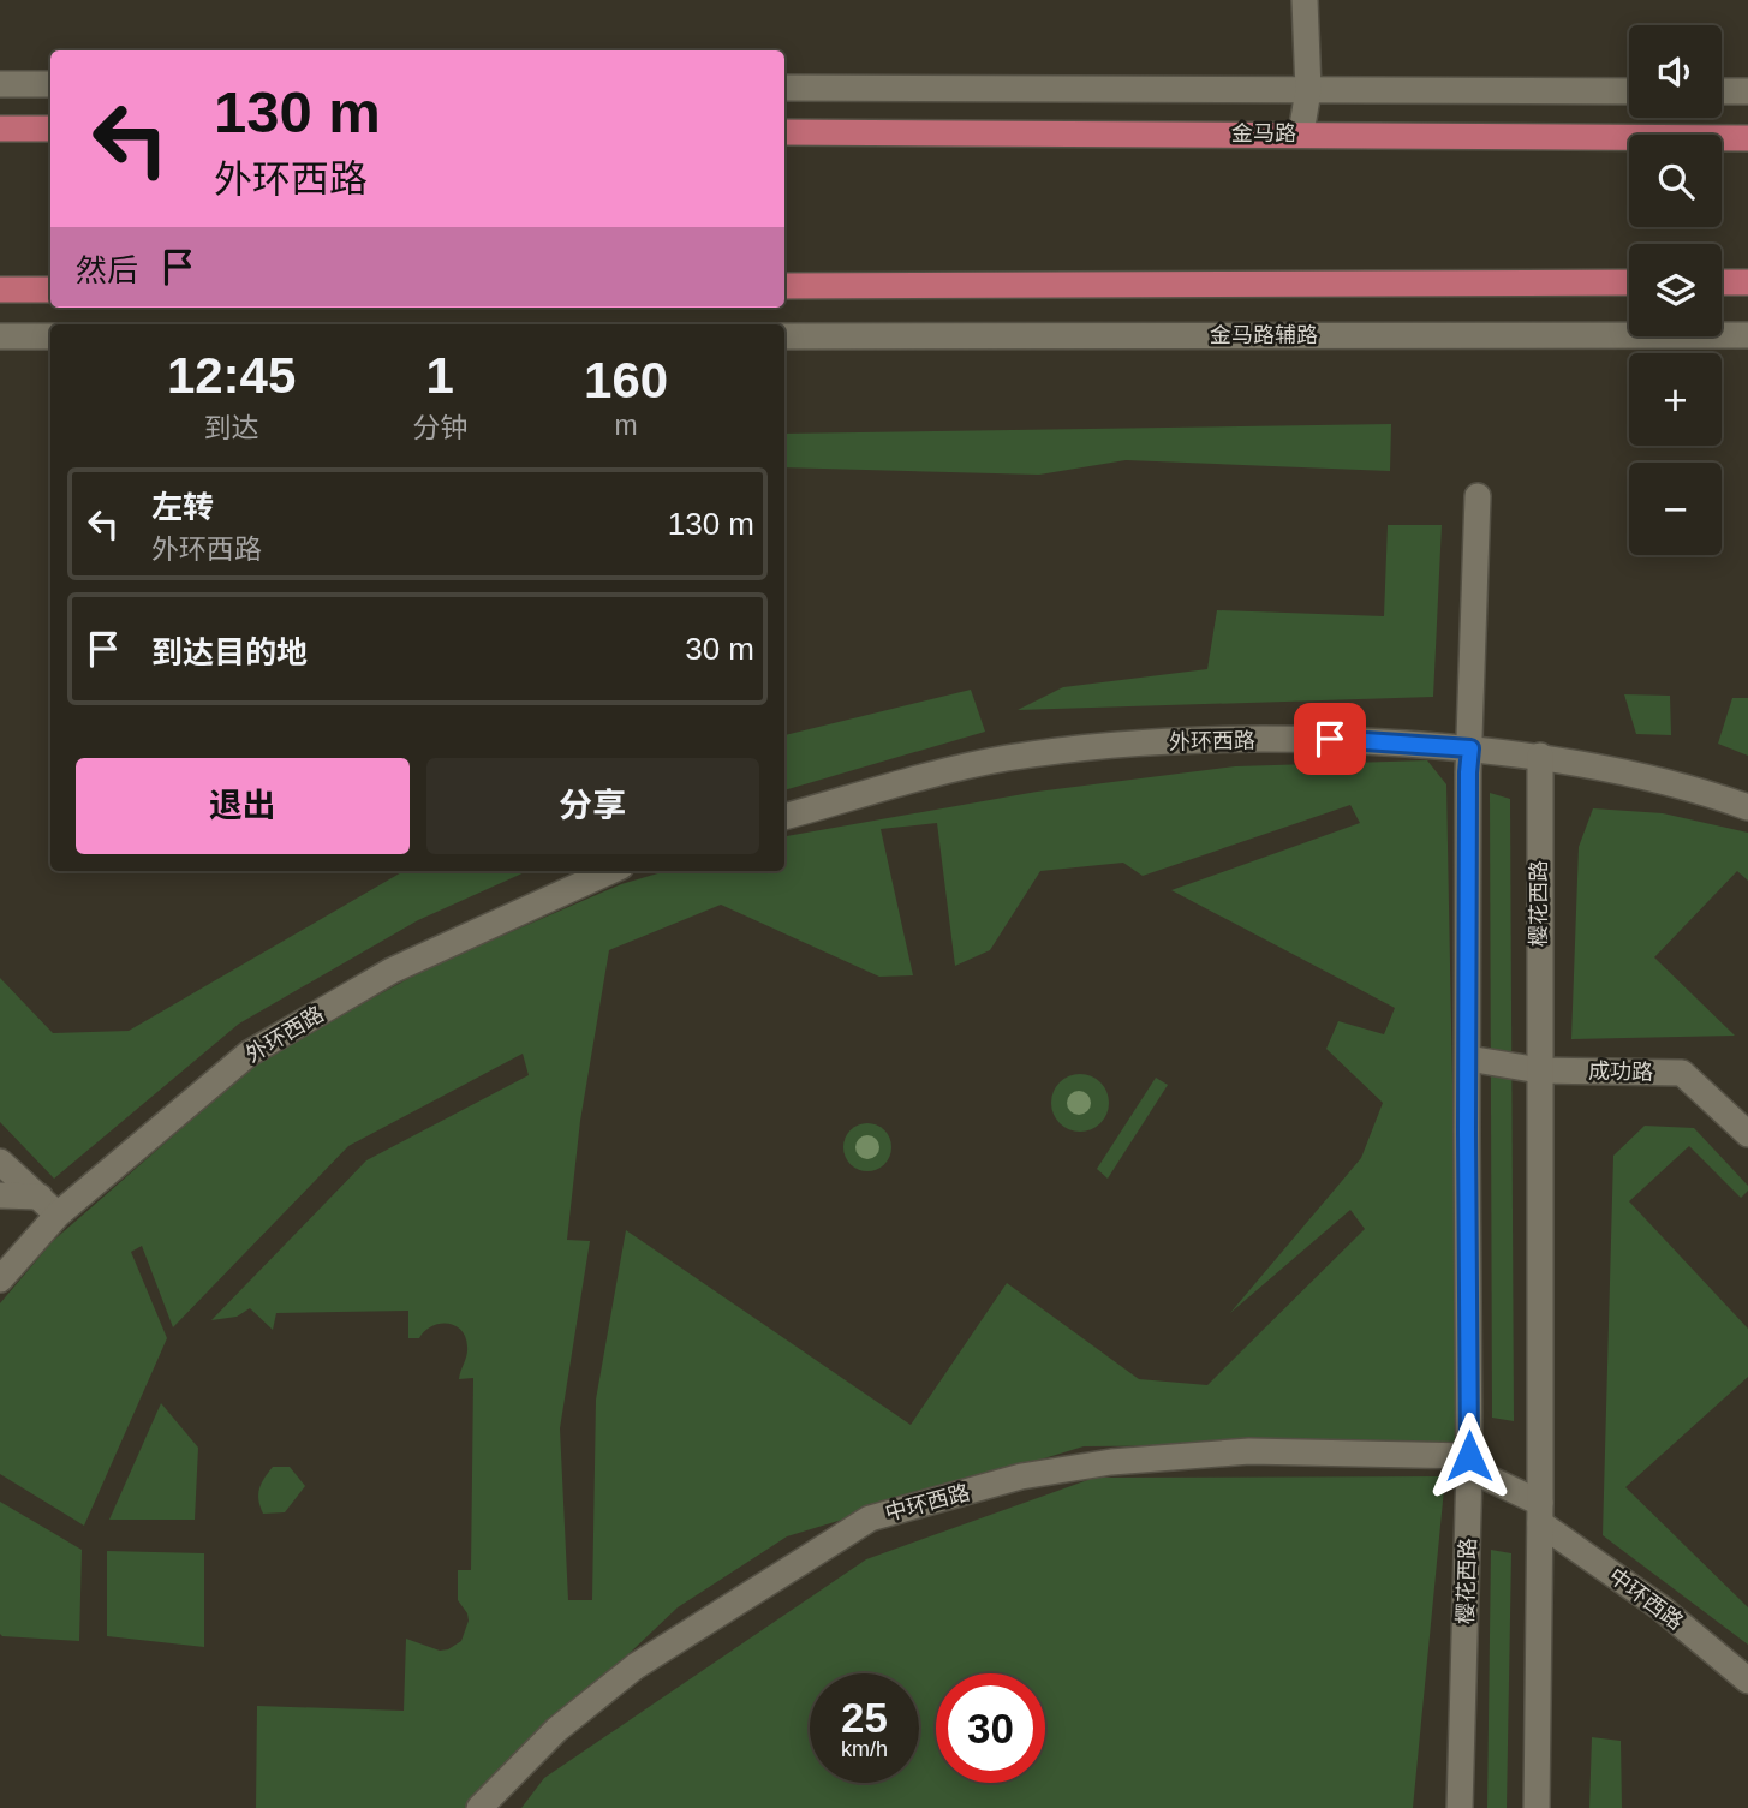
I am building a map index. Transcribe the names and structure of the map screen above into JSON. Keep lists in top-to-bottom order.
{
  "streets": {
    "main road": ["金马路"],
    "street": [
      "金马路辅路",
      "外环西路",
      "樱花西路",
      "成功路",
      "中环西路"
    ]
  },
  "crossings": [
    ["外环西路", "樱花西路"],
    ["樱花西路", "成功路"],
    ["樱花西路", "中环西路"]
  ],
  "page": {
    "map_buttons": ["+", "−"],
    "turn": ["130 m", "外环西路"],
    "then": "然后",
    "eta": [
      "12:45",
      "到达",
      "1",
      "分钟",
      "160",
      "m"
    ],
    "list": [
      {
        "name": "左转",
        "note": "外环西路",
        "value": "130 m"
      },
      {
        "name": "到达目的地",
        "value": "30 m"
      }
    ],
    "buttons": ["退出", "分享"],
    "speed": "25 km/h",
    "limit": "30"
  }
}
